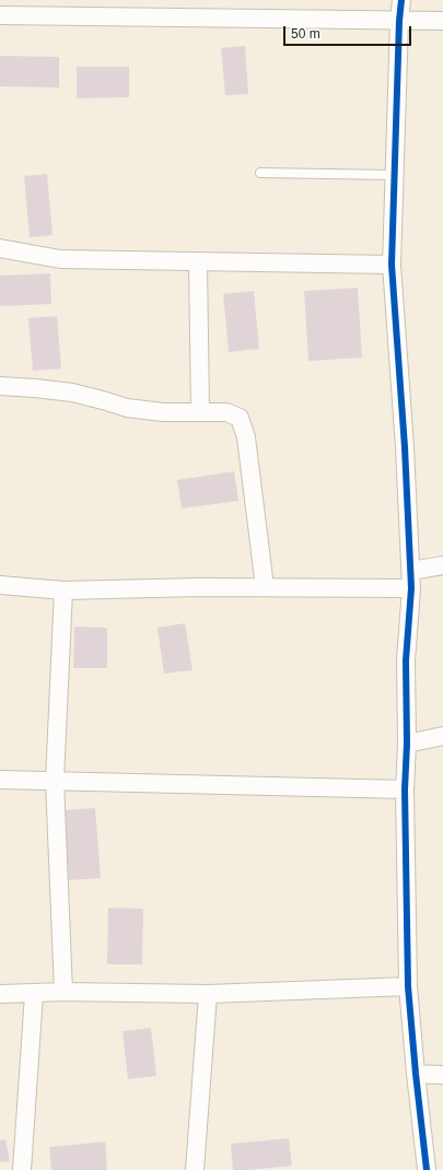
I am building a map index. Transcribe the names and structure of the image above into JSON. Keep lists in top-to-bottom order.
{
  "scale_bar": "50 m"
}
